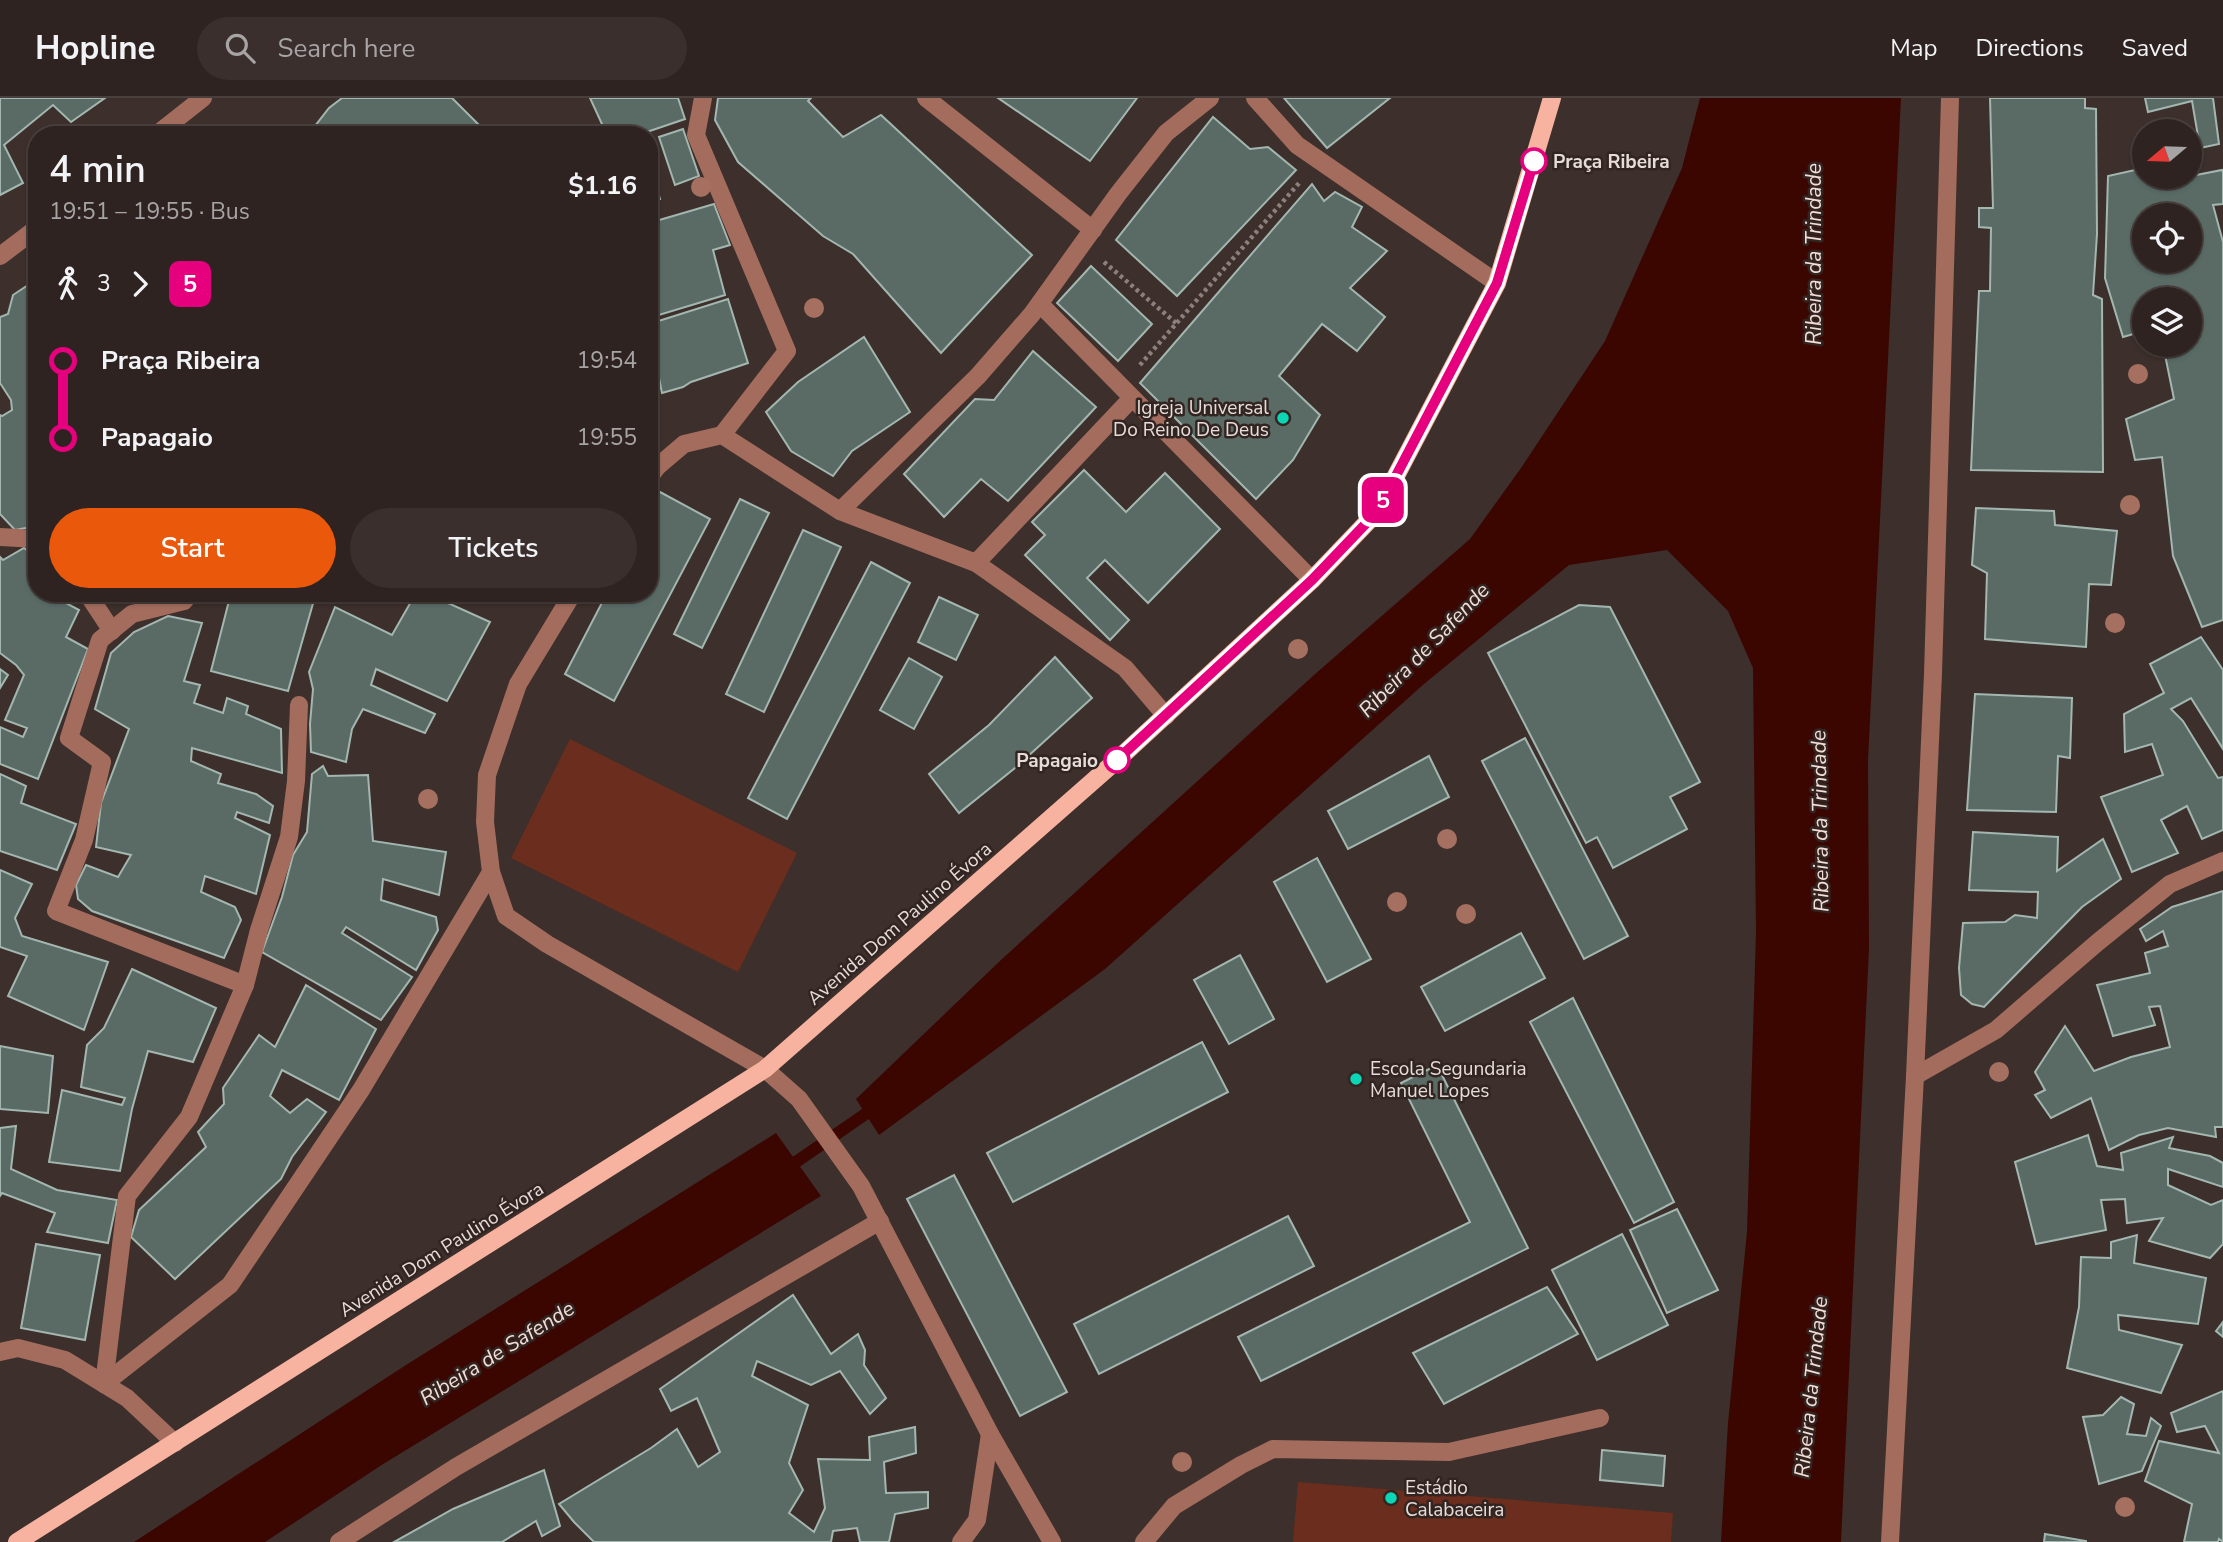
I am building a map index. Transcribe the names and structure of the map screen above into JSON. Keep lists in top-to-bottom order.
{
  "streets": {
    "main road": ["Avenida Dom Paulino Évora"]
  },
  "water": ["Ribeira da Trindade", "Ribeira de Safende"],
  "places": [
    "Praça Ribeira",
    "Igreja Universal Do Reino De Deus",
    "Papagaio",
    "Escola Segundaria Manuel Lopes",
    "Estádio Calabaceira"
  ],
  "lines": ["bus line 5"],
  "north": "left",
  "page": {
    "header": "Hopline",
    "search": "Search here",
    "nav": ["Map", "Directions", "Saved"],
    "on_map": "5",
    "heading": ["4 min", "19:51 – 19:55 · Bus", "$1.16"],
    "legs": ["3", "5"],
    "list": [
      {
        "name": "Praça Ribeira",
        "value": "19:54"
      },
      {
        "name": "Papagaio",
        "value": "19:55"
      }
    ],
    "buttons": ["Start", "Tickets"]
  }
}
